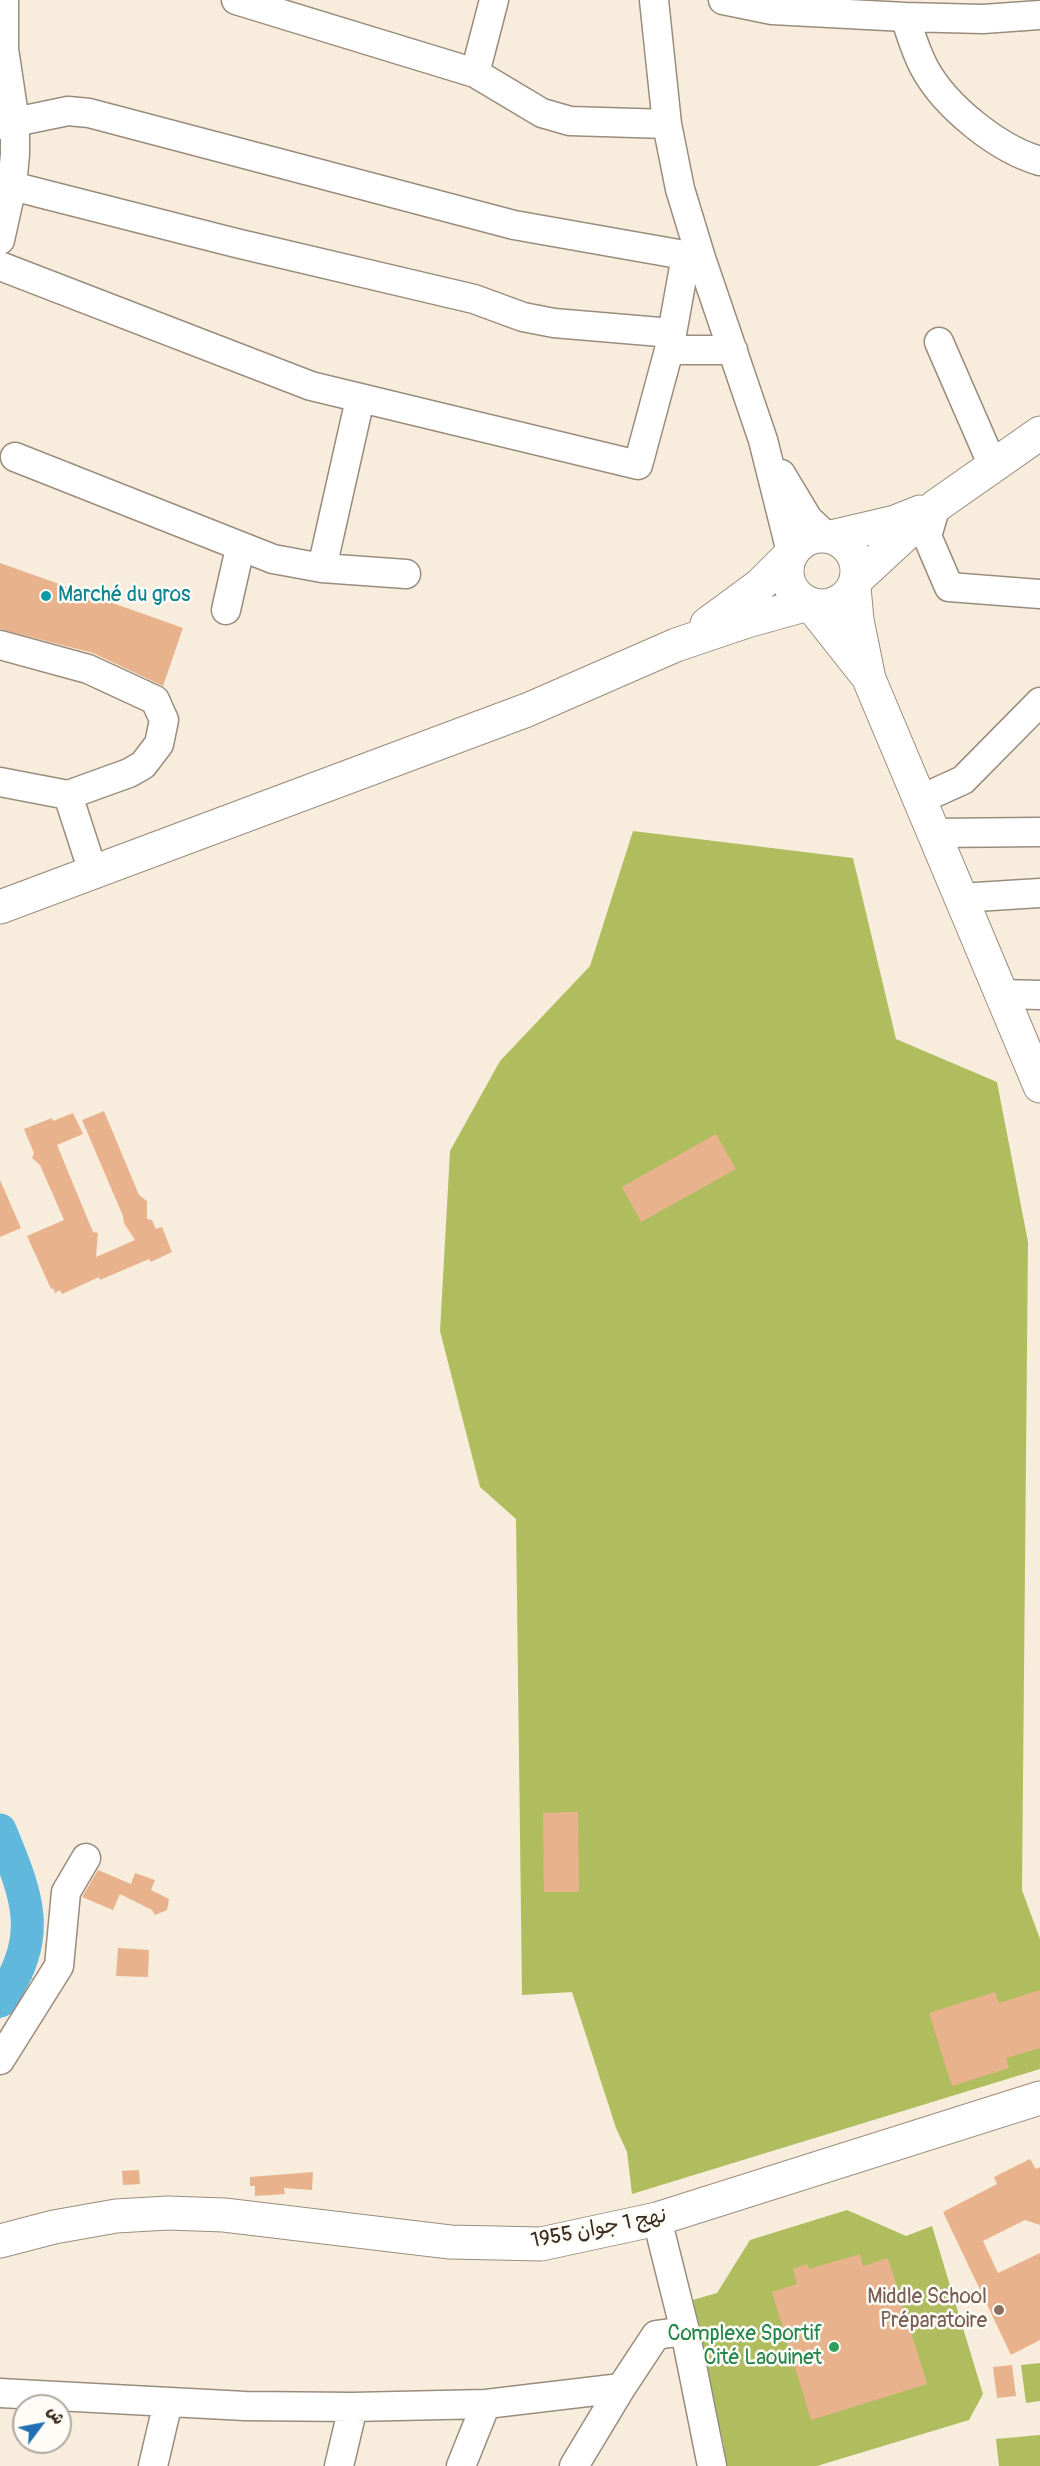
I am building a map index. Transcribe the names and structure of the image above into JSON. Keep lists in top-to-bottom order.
{
  "streets": {
    "main road": ["نهج 1 جوان 1955"]
  },
  "places": ["Marché du gros", "Middle School Préparatoire", "Complexe Sportif Cité Laouinet"],
  "north": "top right"
}
